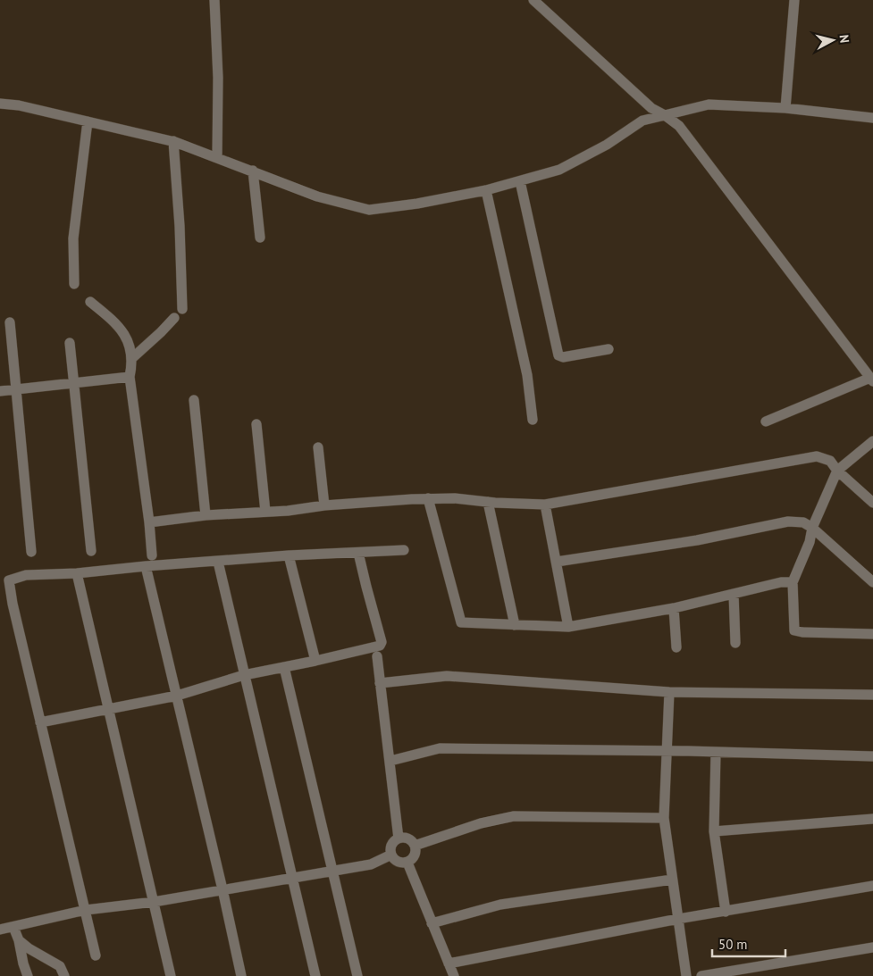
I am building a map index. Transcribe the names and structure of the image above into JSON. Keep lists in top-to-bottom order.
{
  "scale_bar": "50 m",
  "north": "right"
}
